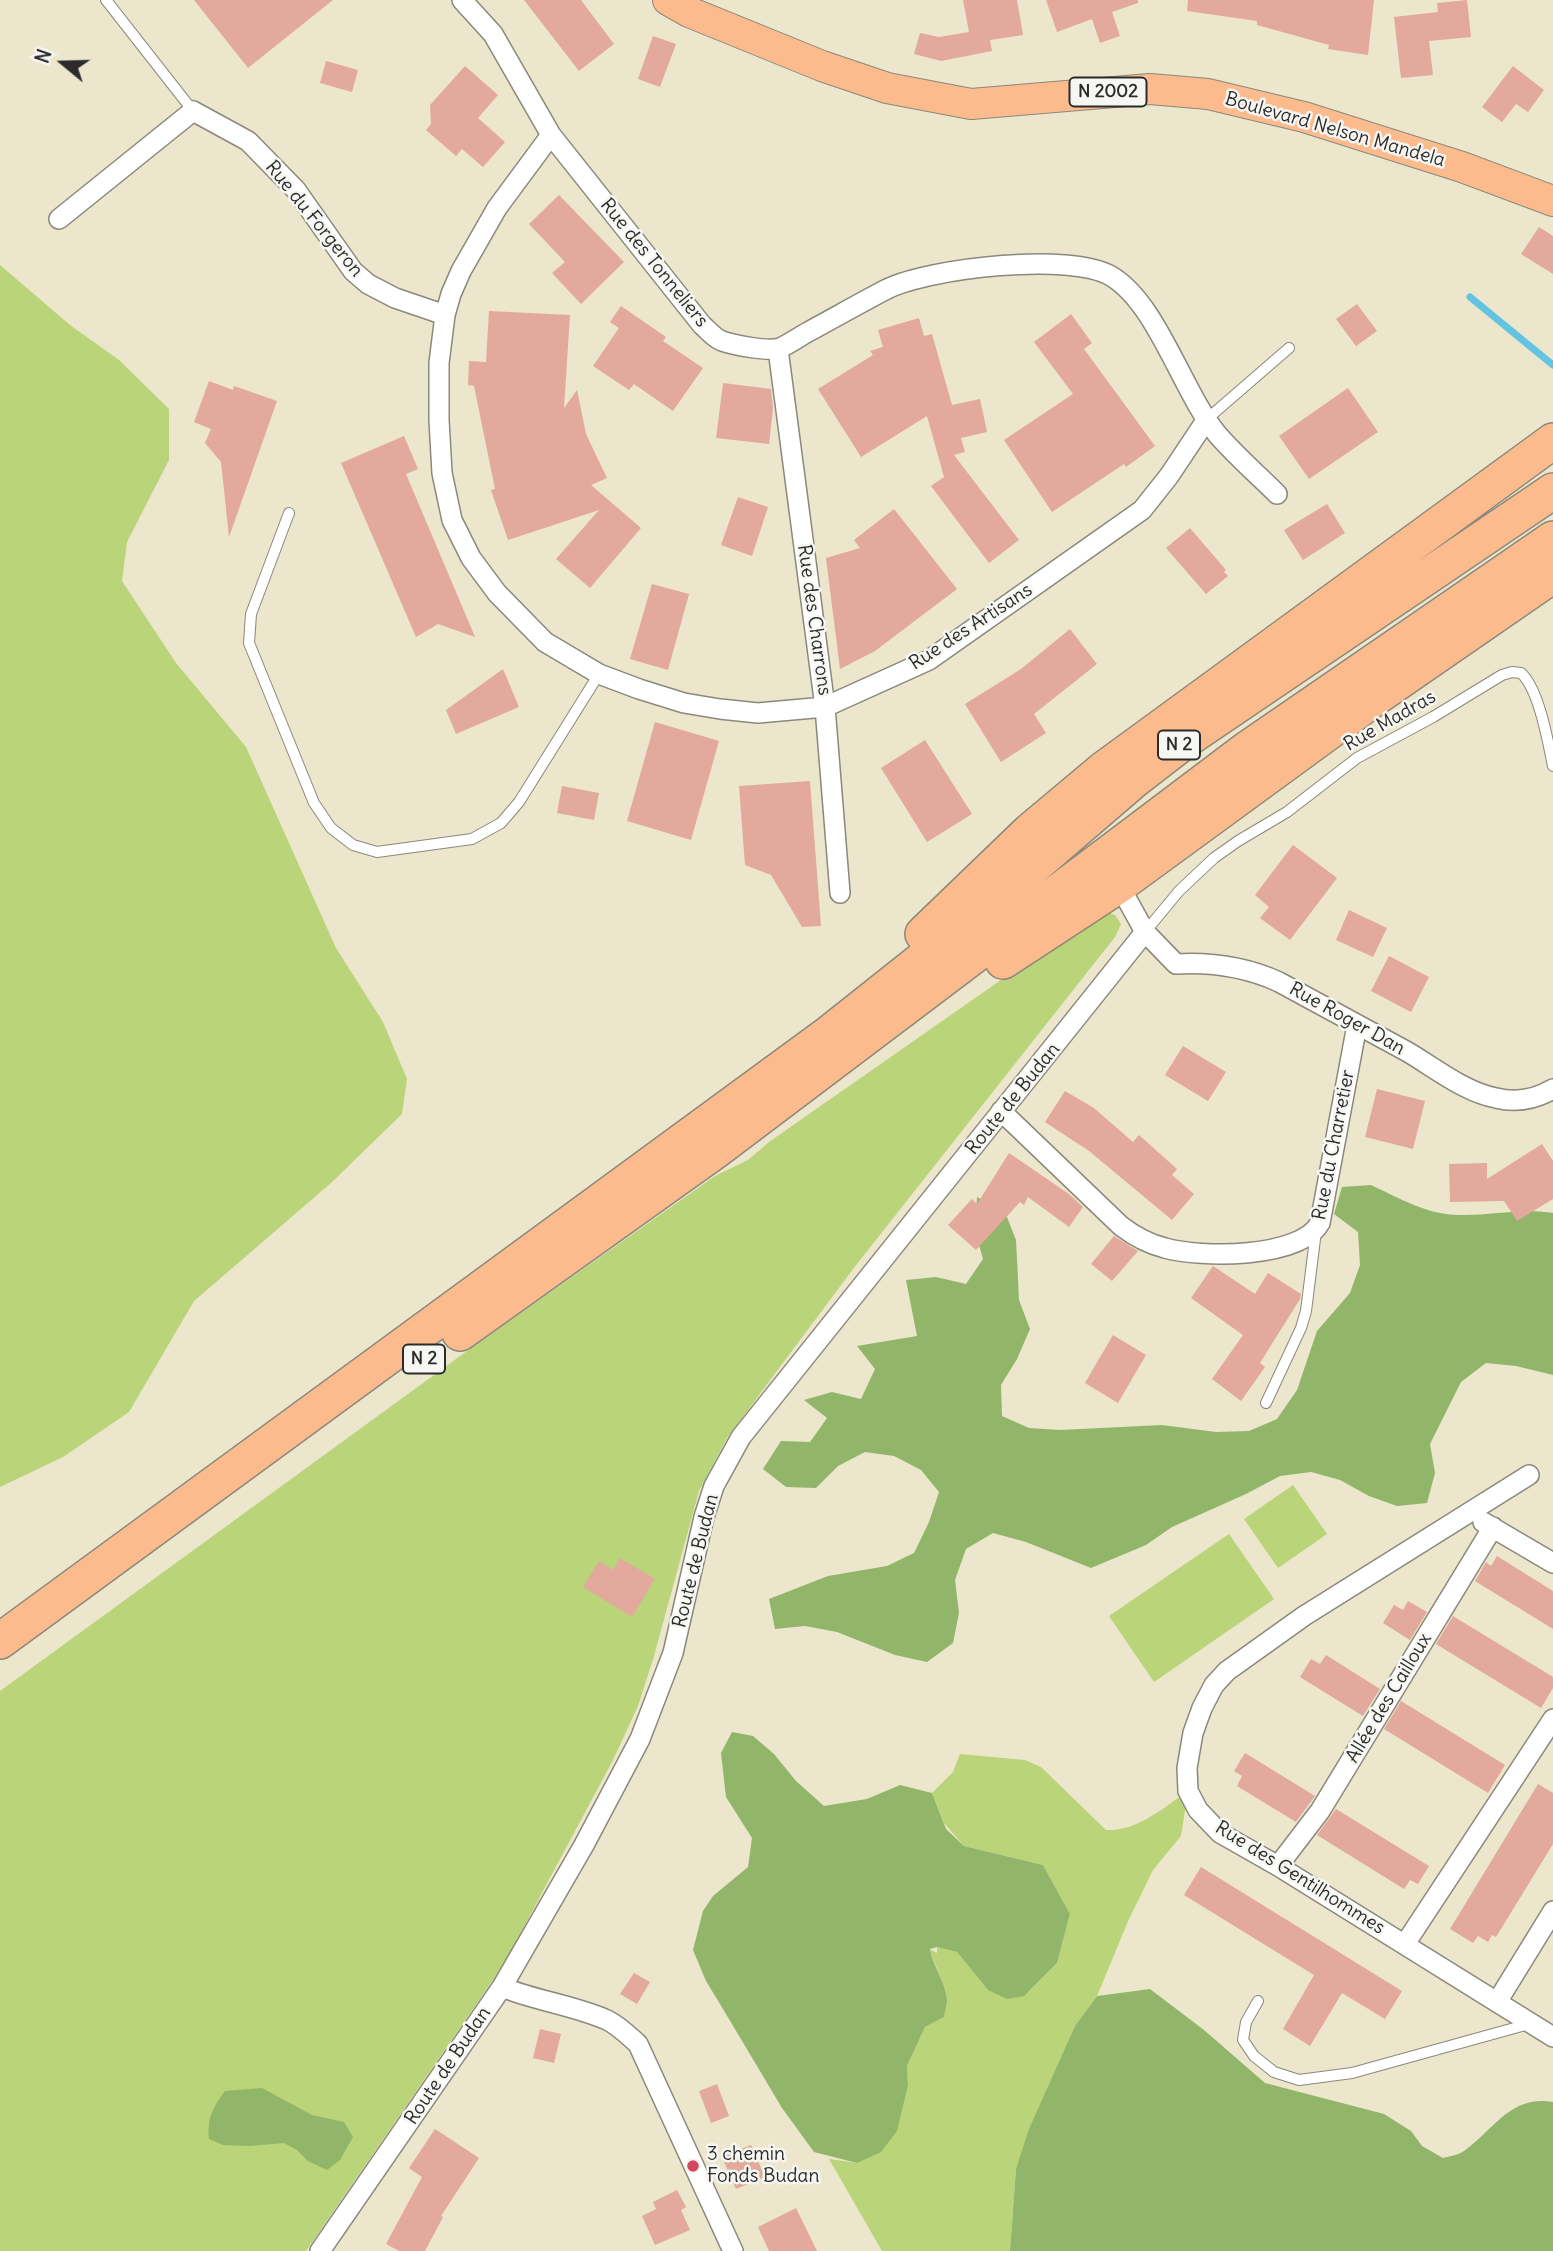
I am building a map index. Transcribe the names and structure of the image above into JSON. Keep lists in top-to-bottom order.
{
  "streets": {
    "highway": ["N 2"],
    "main road": ["N 2002", "Boulevard Nelson Mandela"],
    "street": [
      "Rue du Forgeron",
      "Rue des Tonneliers",
      "Rue des Charrons",
      "Rue des Artisans",
      "Rue Roger Dan",
      "Route de Budan",
      "Rue du Charretier",
      "Allée des Cailloux",
      "Rue des Gentilhommes"
    ],
    "lane": ["Rue Madras"]
  },
  "crossings": [
    ["Rue du Forgeron", "Rue des Artisans"],
    ["Rue des Tonneliers", "Rue des Charrons"],
    ["Rue des Tonneliers", "Rue des Artisans"],
    ["Rue des Charrons", "Rue des Artisans"],
    ["Rue Madras", "Rue Roger Dan"],
    ["Rue Madras", "Route de Budan"],
    ["Rue Roger Dan", "Route de Budan"],
    ["Rue Roger Dan", "Rue du Charretier"],
    ["Route de Budan", "Rue du Charretier"],
    ["Allée des Cailloux", "Rue des Gentilhommes"]
  ],
  "places": ["3 chemin Fonds Budan"],
  "north": "left"
}
